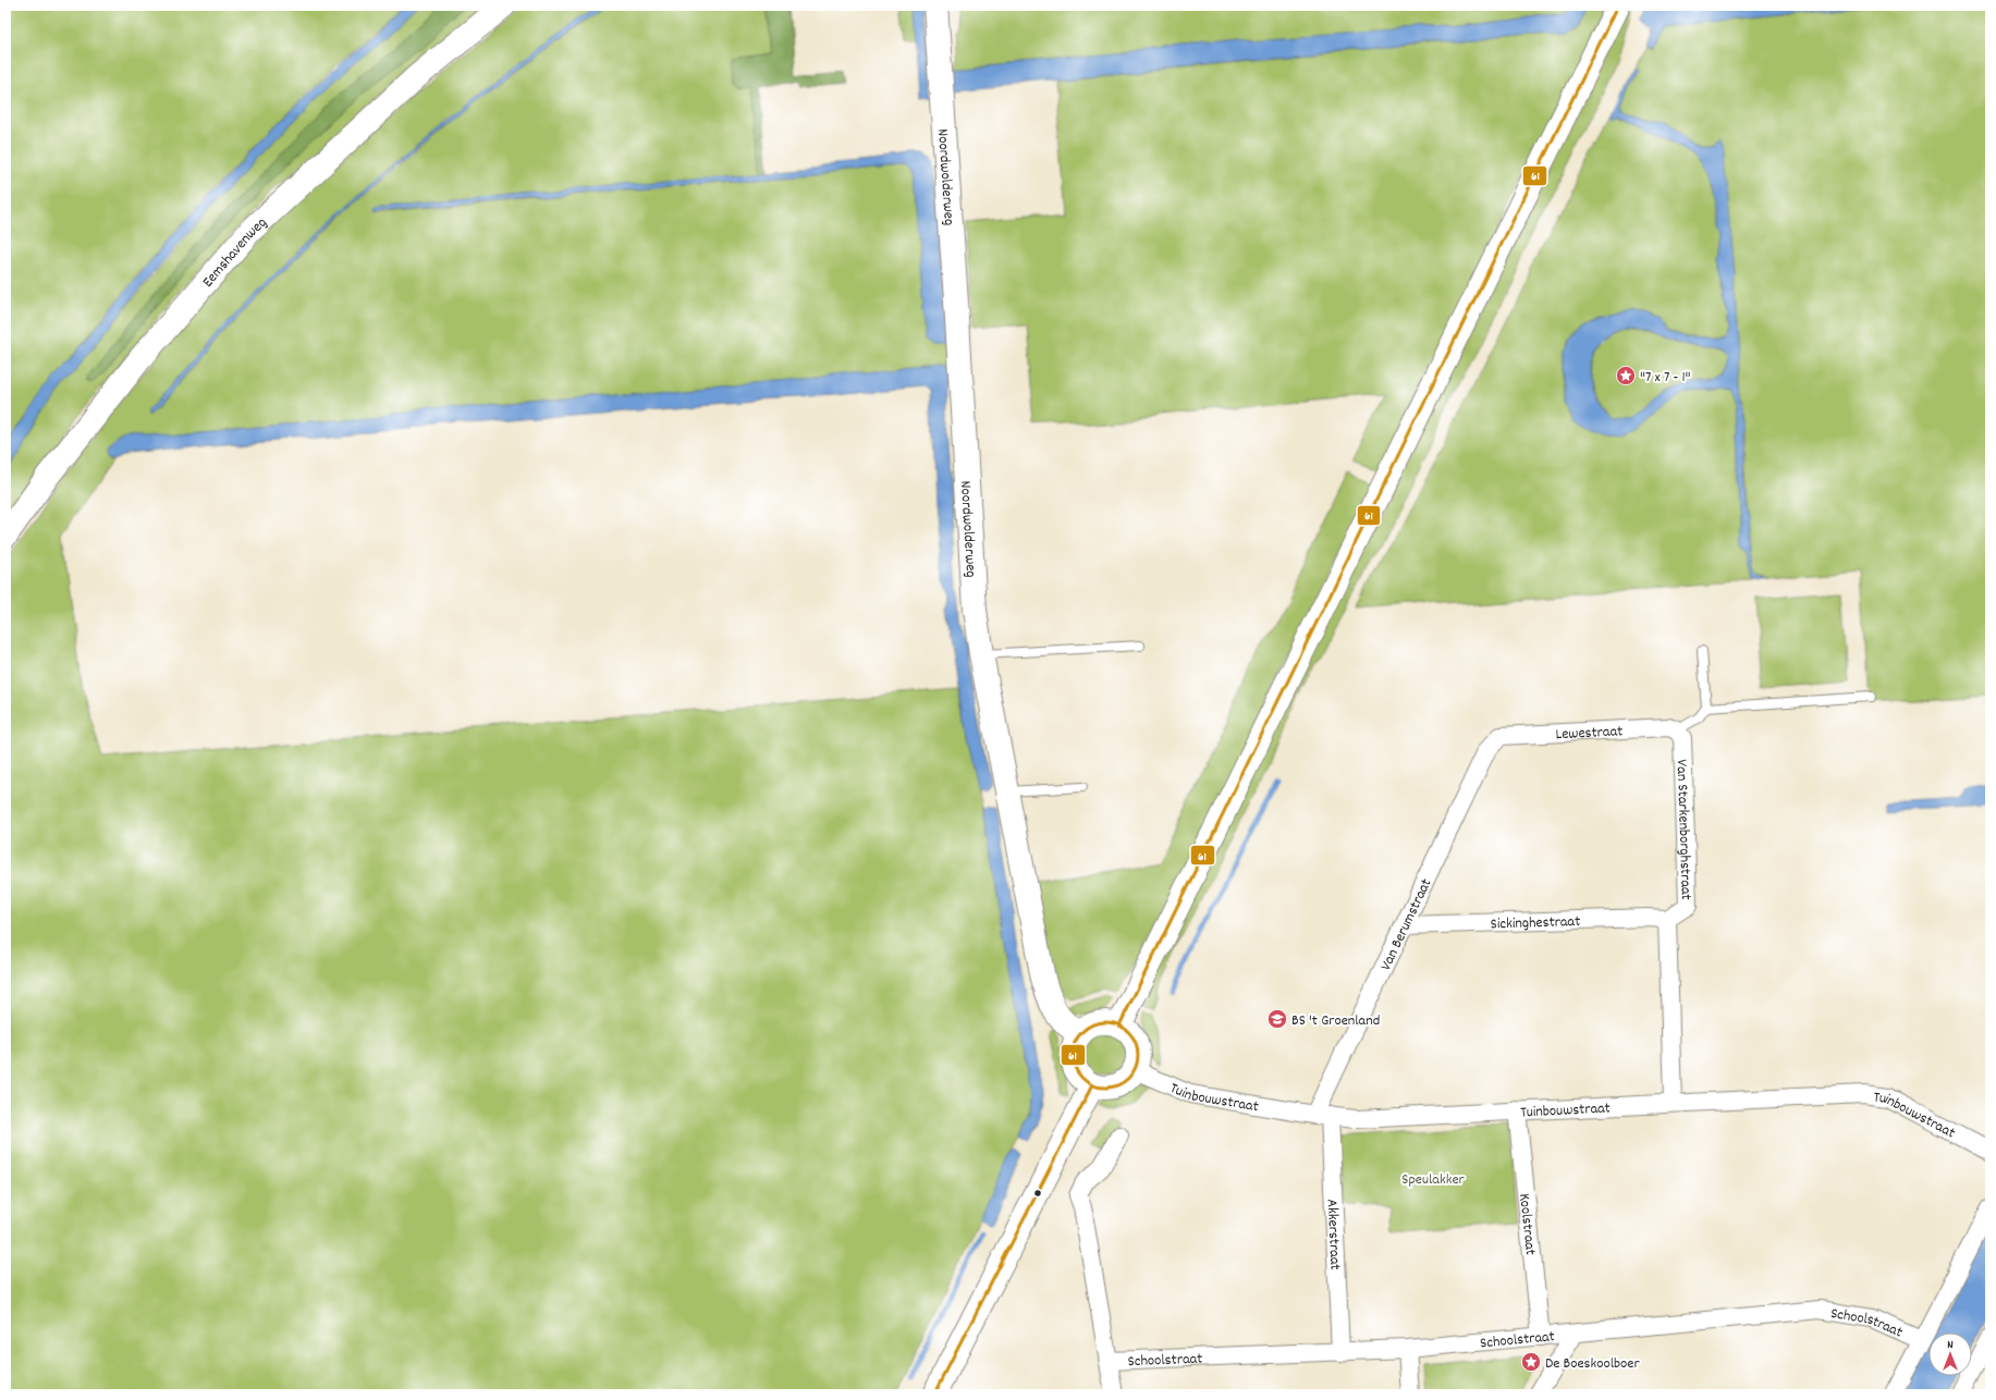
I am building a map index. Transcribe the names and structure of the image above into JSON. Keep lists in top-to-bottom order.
{
  "streets": {
    "main road": ["Noordwolderweg", "Eemshavenweg"],
    "street": [
      "Lewestraat",
      "Van Starkenborghstraat",
      "Sickinghestraat",
      "Van Berumstraat",
      "Tuinbouwstraat",
      "Koolstraat",
      "Akkerstraat",
      "Schoolstraat"
    ]
  },
  "crossings": [
    ["Noordwolderweg", "Tuinbouwstraat"],
    ["Lewestraat", "Van Starkenborghstraat"],
    ["Lewestraat", "Van Berumstraat"],
    ["Van Starkenborghstraat", "Sickinghestraat"],
    ["Van Starkenborghstraat", "Tuinbouwstraat"],
    ["Sickinghestraat", "Van Berumstraat"],
    ["Van Berumstraat", "Tuinbouwstraat"],
    ["Van Berumstraat", "Akkerstraat"],
    ["Tuinbouwstraat", "Koolstraat"],
    ["Tuinbouwstraat", "Akkerstraat"],
    ["Koolstraat", "Schoolstraat"],
    ["Akkerstraat", "Schoolstraat"]
  ],
  "parks": ["Speulakker"],
  "places": {
    "place": ["\"7 x 7 - 1\"", "De Boeskoolboer"],
    "school or university": ["BS 't Groenland"]
  },
  "lines": ["transit line 61"],
  "north": "top"
}
